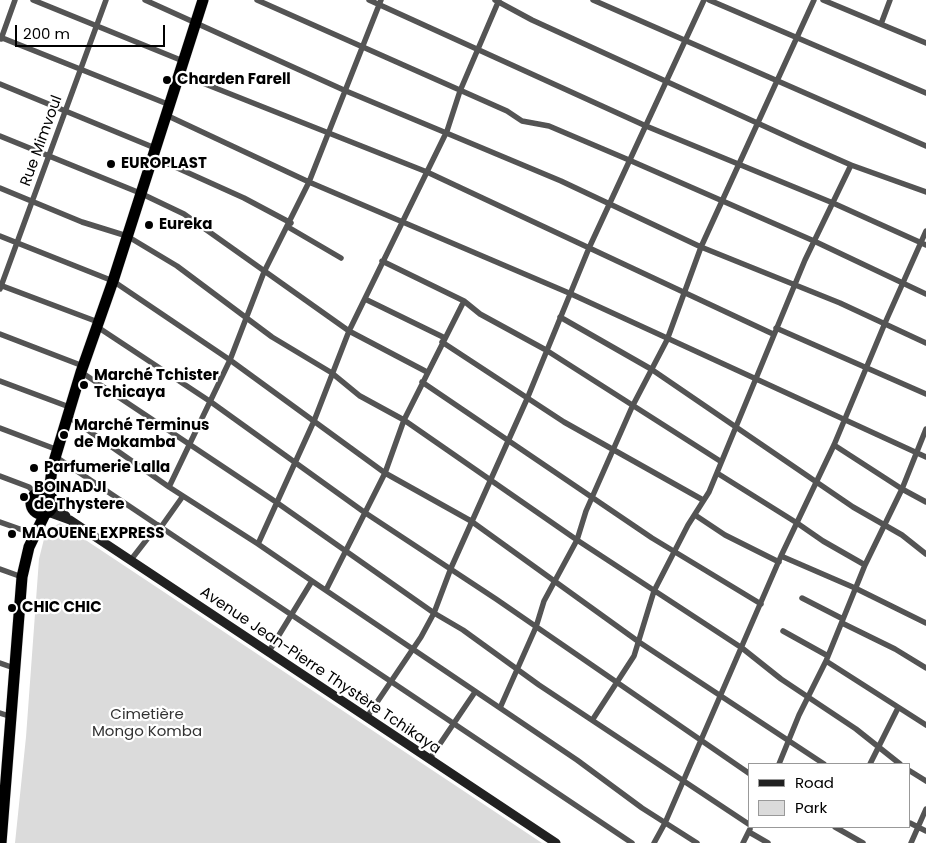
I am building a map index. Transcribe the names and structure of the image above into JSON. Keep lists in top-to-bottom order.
{
  "streets": {
    "street": ["Rue Mimvoul", "Avenue Jean-Pierre Thystère Tchikaya"]
  },
  "parks": ["Cimetière Mongo Komba"],
  "places": [
    "Charden Farell",
    "EUROPLAST",
    "Eureka",
    "Marché Tchister Tchicaya",
    "Marché Terminus de Mokamba",
    "Parfumerie Lalla",
    "BOINADJI de Thystere",
    "MAOUENE EXPRESS",
    "CHIC CHIC"
  ],
  "legend": ["Road", "Park"],
  "scale_bar": "200 m"
}
